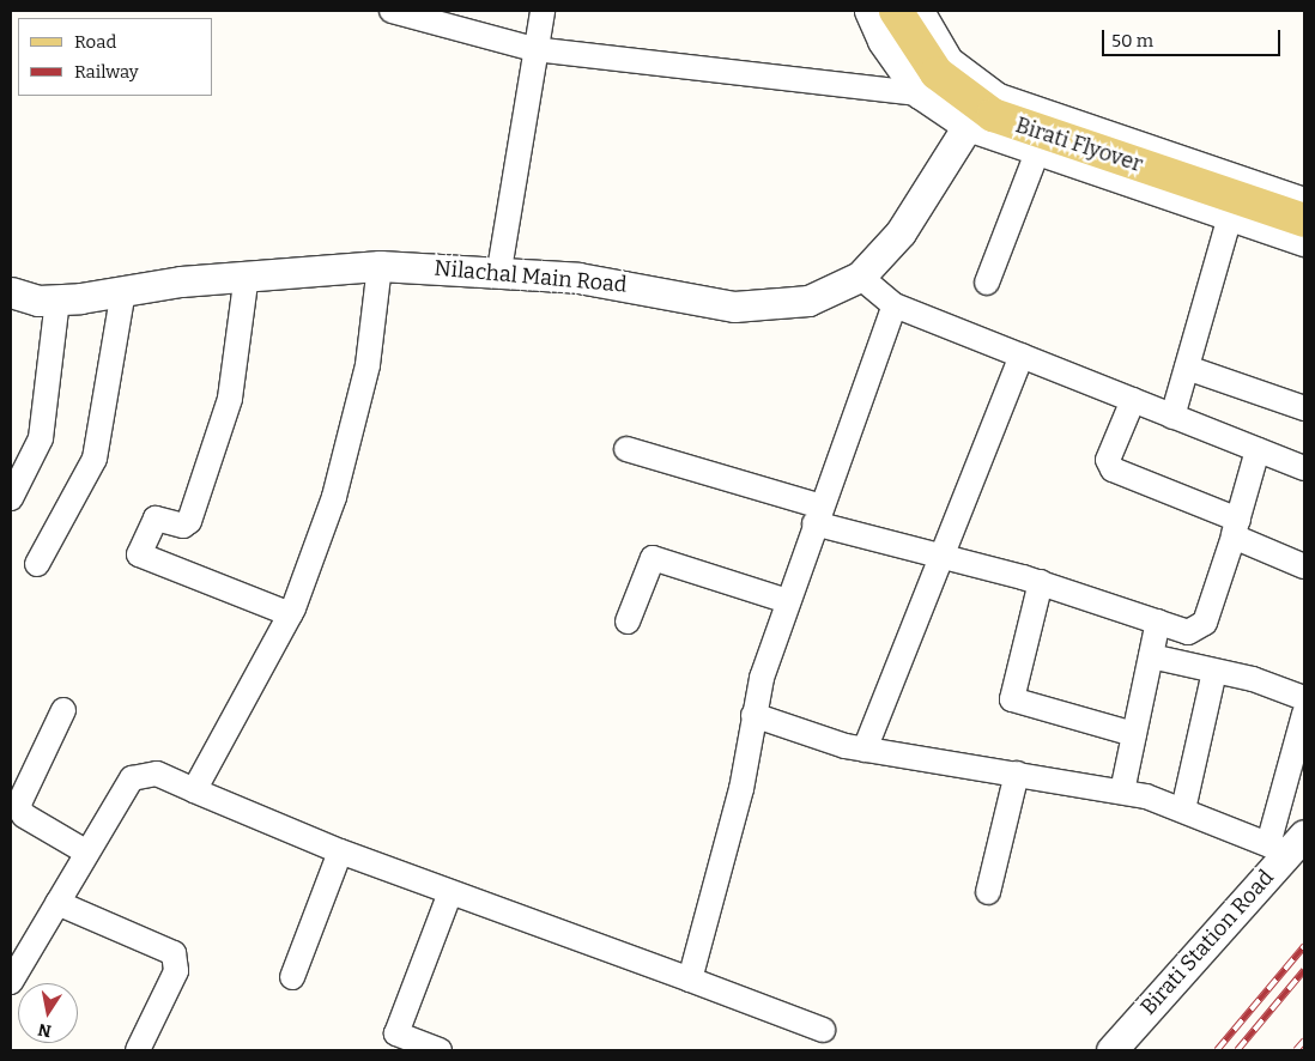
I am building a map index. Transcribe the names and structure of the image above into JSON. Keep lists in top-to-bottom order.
{
  "streets": {
    "main road": ["Birati Flyover"],
    "street": ["Nilachal Main Road", "Birati Station Road"]
  },
  "legend": ["Road", "Railway"],
  "scale_bar": "50 m",
  "north": "bottom"
}
